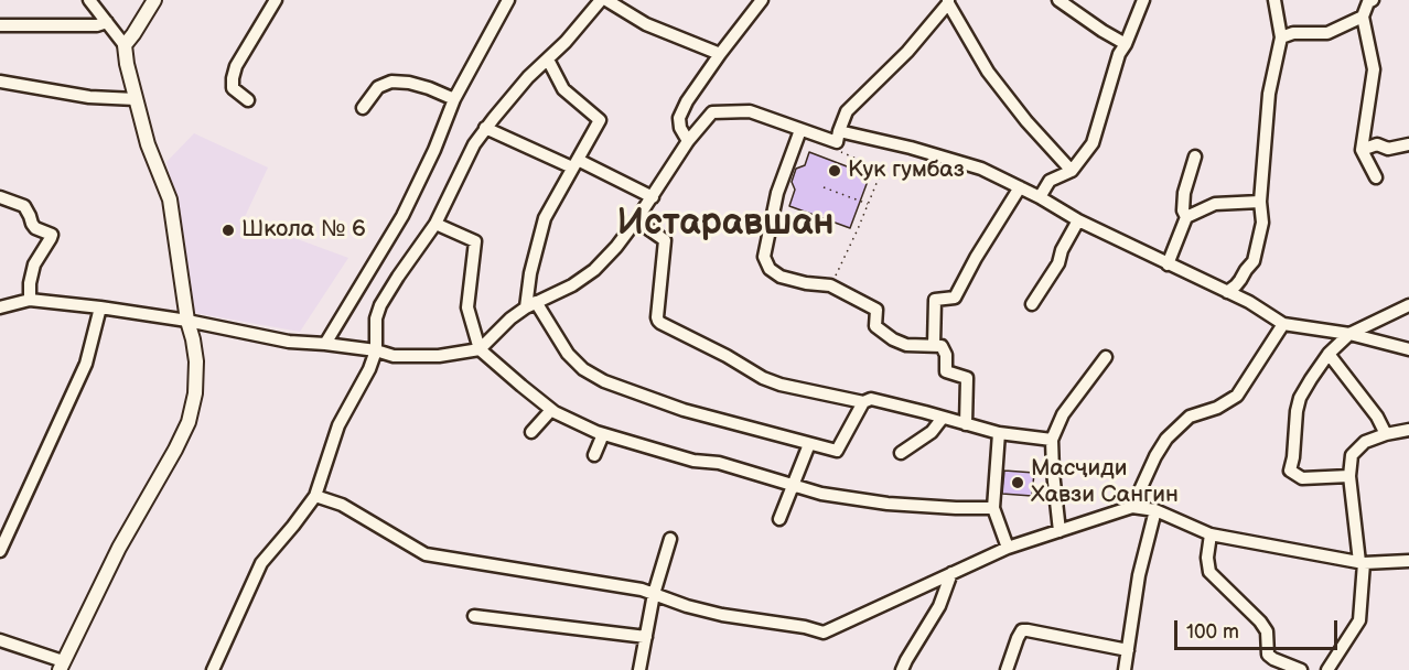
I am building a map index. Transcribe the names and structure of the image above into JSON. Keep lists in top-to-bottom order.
{
  "districts": ["Истаравшан"],
  "places": ["Кук гумбаз", "Школа № 6", "Масҷиди Хавзи Сангин"],
  "scale_bar": "100 m"
}
